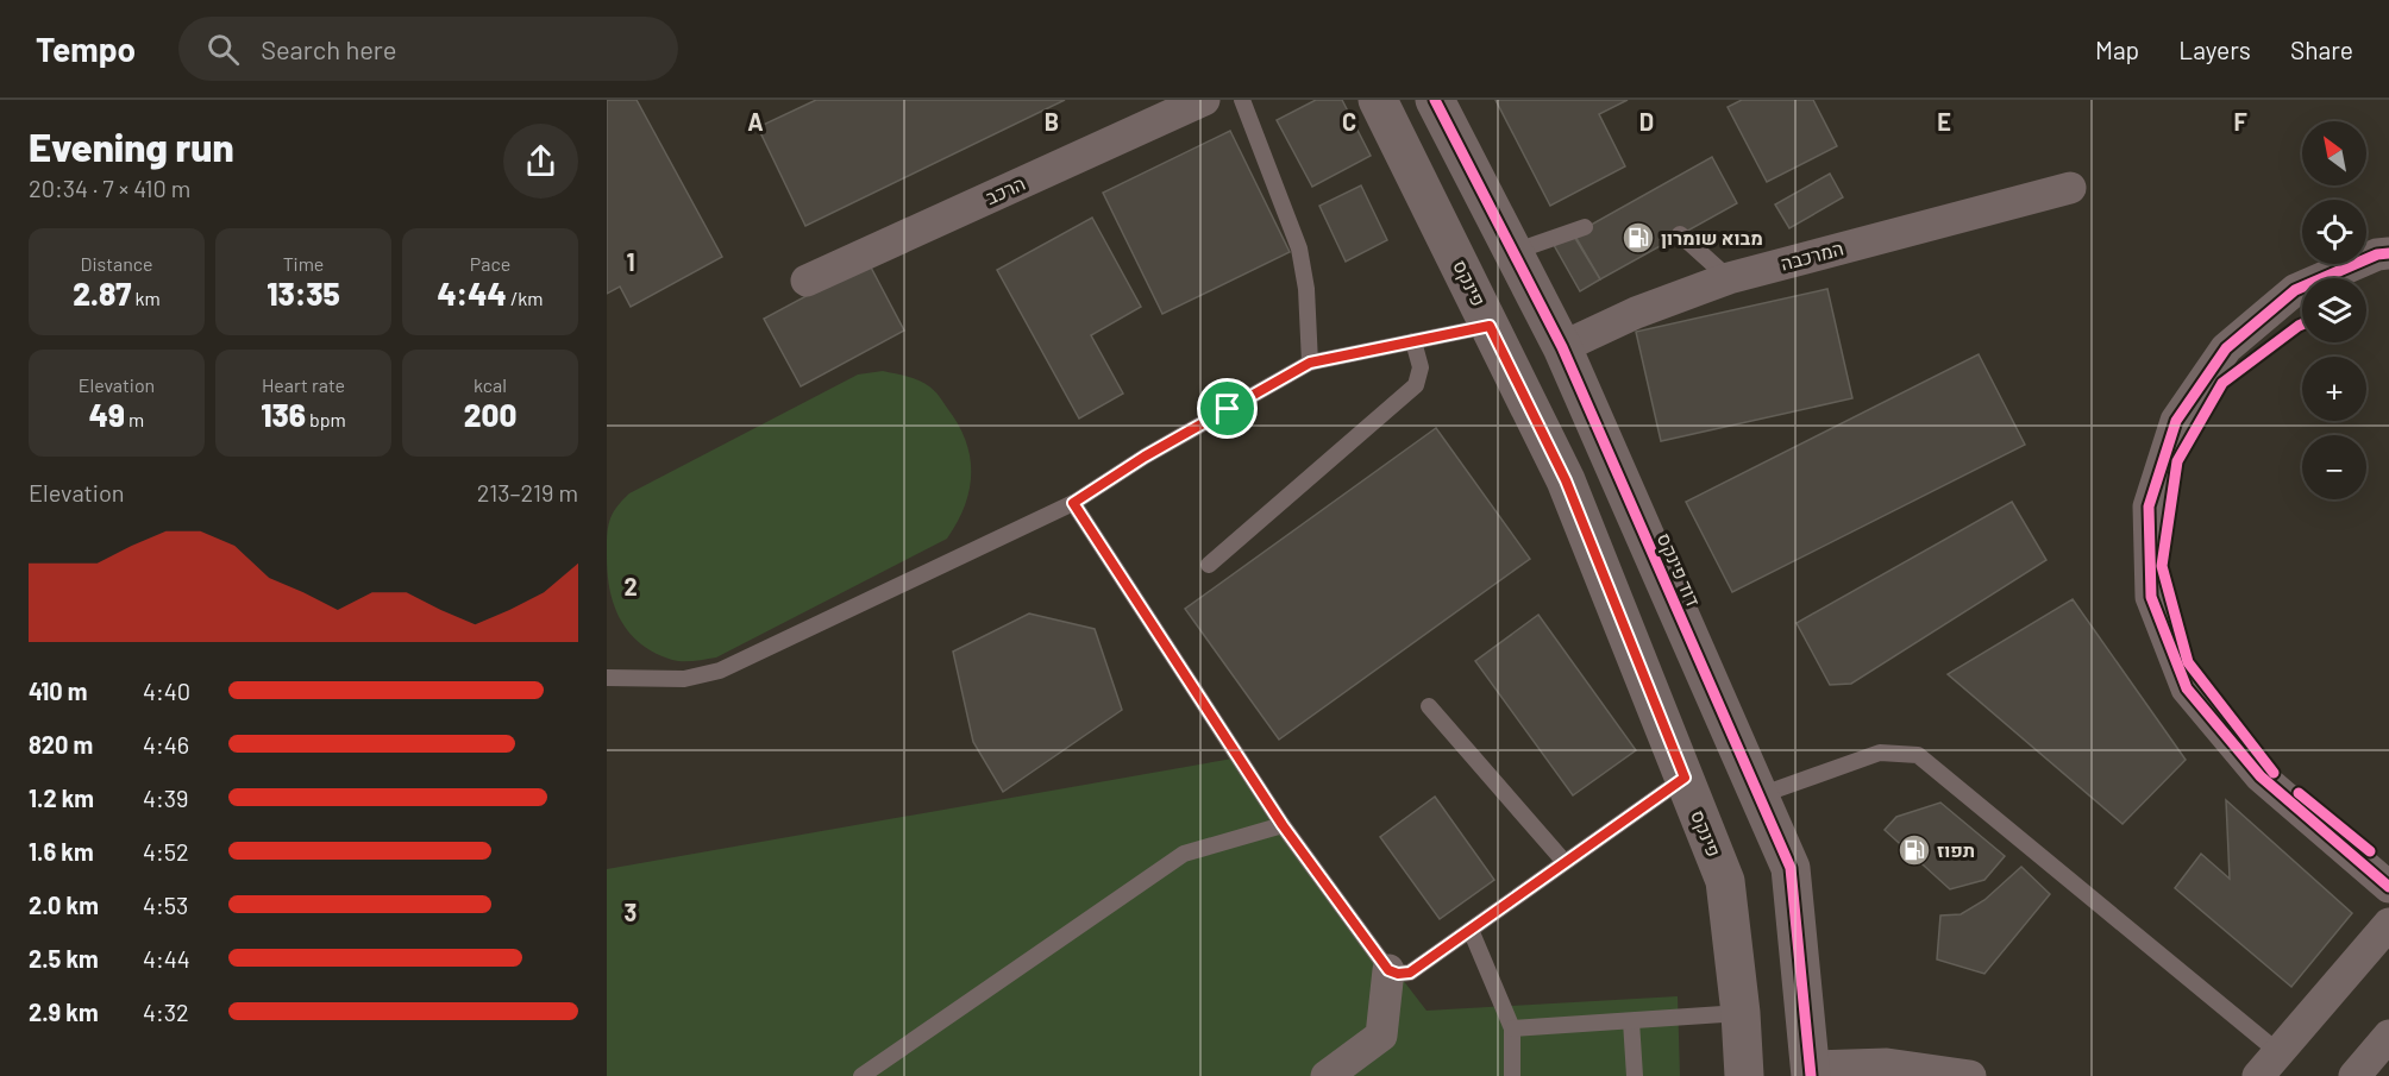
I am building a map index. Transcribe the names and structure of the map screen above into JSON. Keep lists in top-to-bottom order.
{
  "streets": {
    "street": [
      "הרכב",
      "המרכבה",
      "פינקס",
      "דוד פינקס"
    ]
  },
  "crossings": [
    ["המרכבה", "דוד פינקס"]
  ],
  "places": {
    "fuel station": ["מבוא שומרון", "תפוז"]
  },
  "north": "top left",
  "page": {
    "header": "Tempo",
    "search": "Search here",
    "nav": ["Map", "Layers", "Share"],
    "heading": ["Evening run", "20:34 · 7 × 410 m"],
    "map_buttons": ["+", "−"],
    "stats": [
      ["Distance", "2.87 km"],
      ["Time", "13:35"],
      ["Pace", "4:44 /km"],
      ["Elevation", "49 m"],
      ["Heart rate", "136 bpm"],
      ["kcal", "200"]
    ],
    "chart": ["Elevation", "213–219 m"],
    "list": [
      {
        "name": "410 m",
        "note": "4:40"
      },
      {
        "name": "820 m",
        "note": "4:46"
      },
      {
        "name": "1.2 km",
        "note": "4:39"
      },
      {
        "name": "1.6 km",
        "note": "4:52"
      },
      {
        "name": "2.0 km",
        "note": "4:53"
      },
      {
        "name": "2.5 km",
        "note": "4:44"
      },
      {
        "name": "2.9 km",
        "note": "4:32"
      }
    ]
  },
  "grid": {
    "columns": [
      "A",
      "B",
      "C",
      "D",
      "E",
      "F"
    ],
    "rows": ["1", "2", "3"]
  }
}
